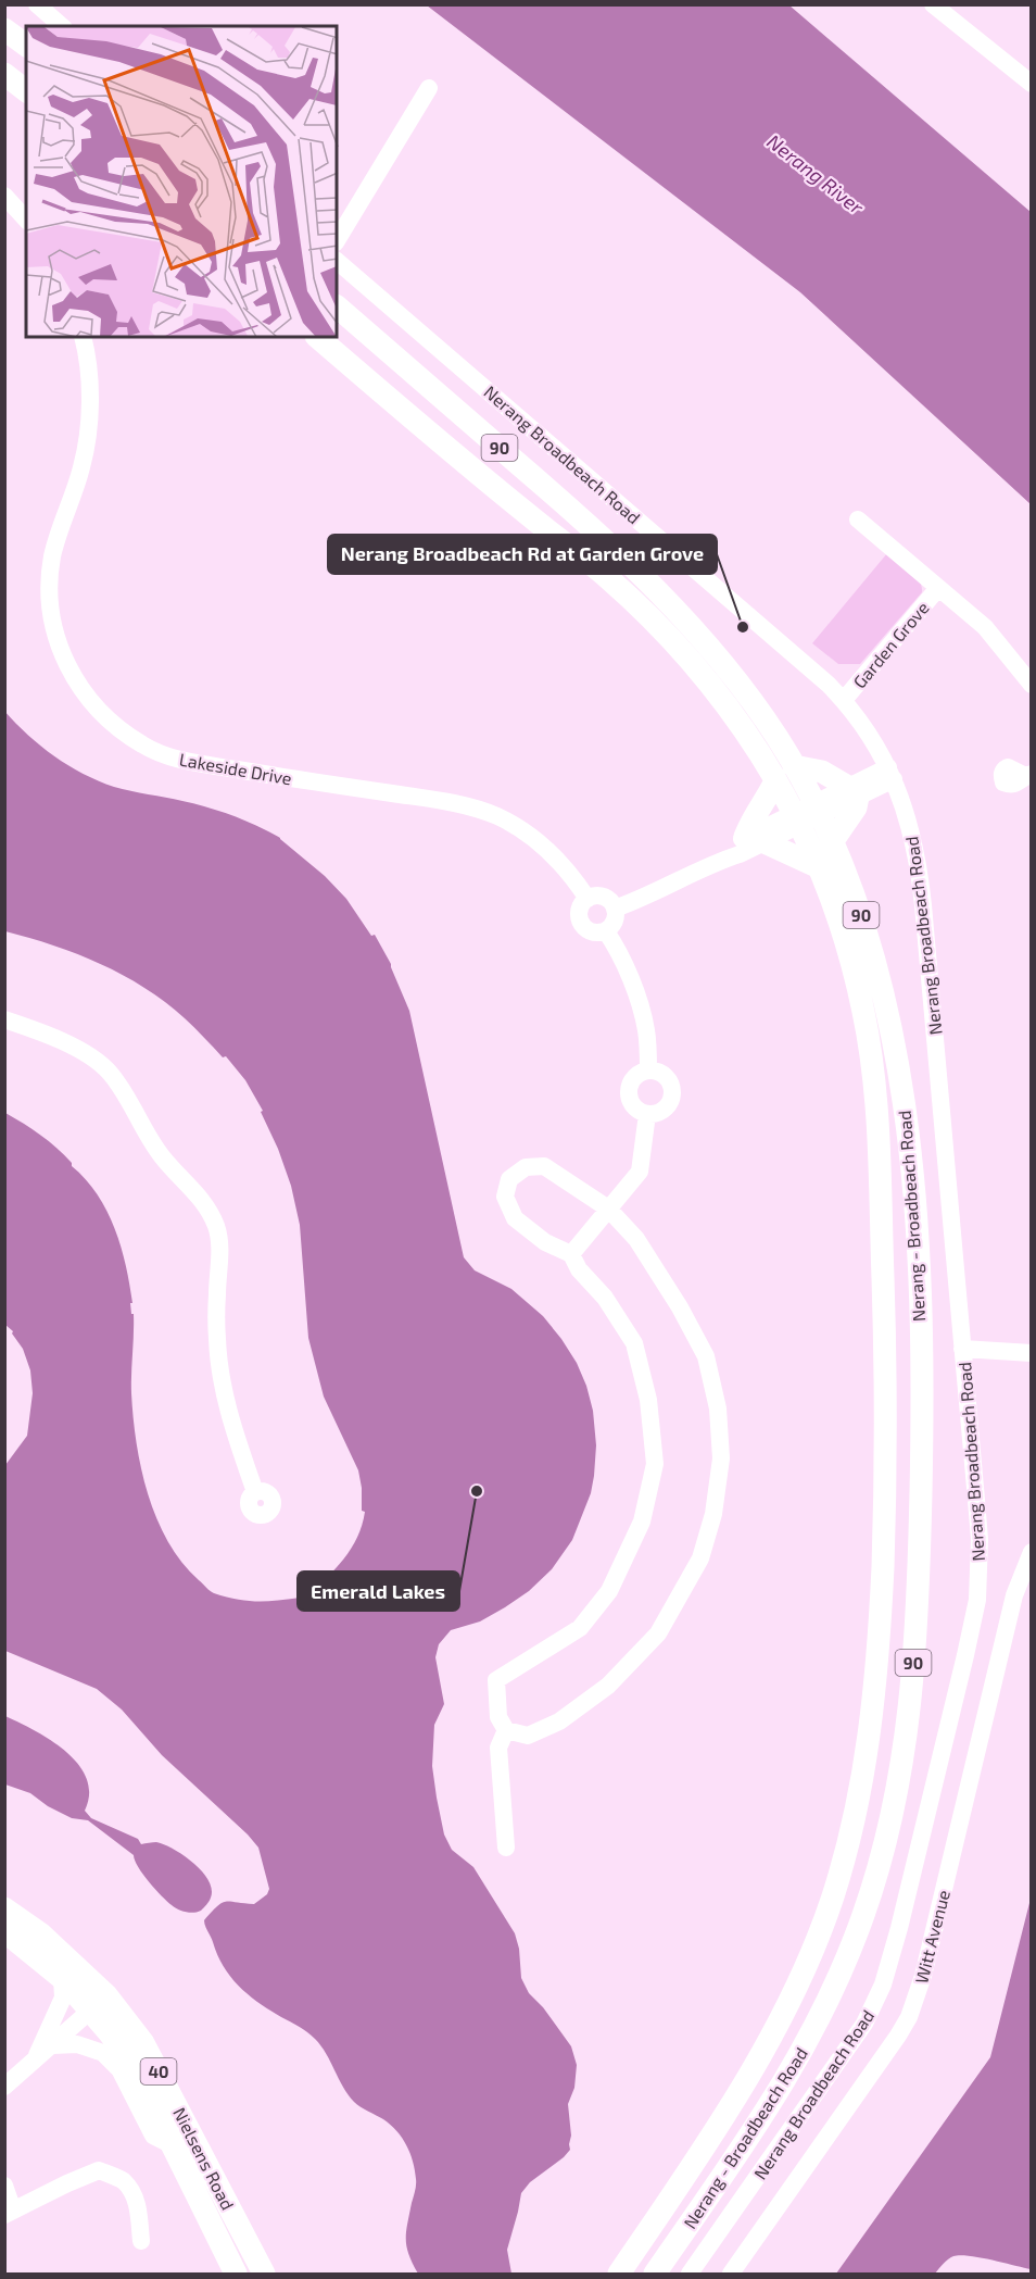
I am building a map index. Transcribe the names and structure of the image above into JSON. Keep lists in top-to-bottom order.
{
  "streets": {
    "main road": [
      "90",
      "Nerang - Broadbeach Road",
      "40",
      "Nielsens Road"
    ],
    "street": [
      "Nerang Broadbeach Road",
      "Garden Grove",
      "Lakeside Drive",
      "Witt Avenue"
    ]
  },
  "crossings": [
    ["Nerang Broadbeach Road", "Garden Grove"]
  ],
  "water": ["Nerang River"],
  "places": ["Nerang Broadbeach Rd at Garden Grove", "Emerald Lakes"]
}
